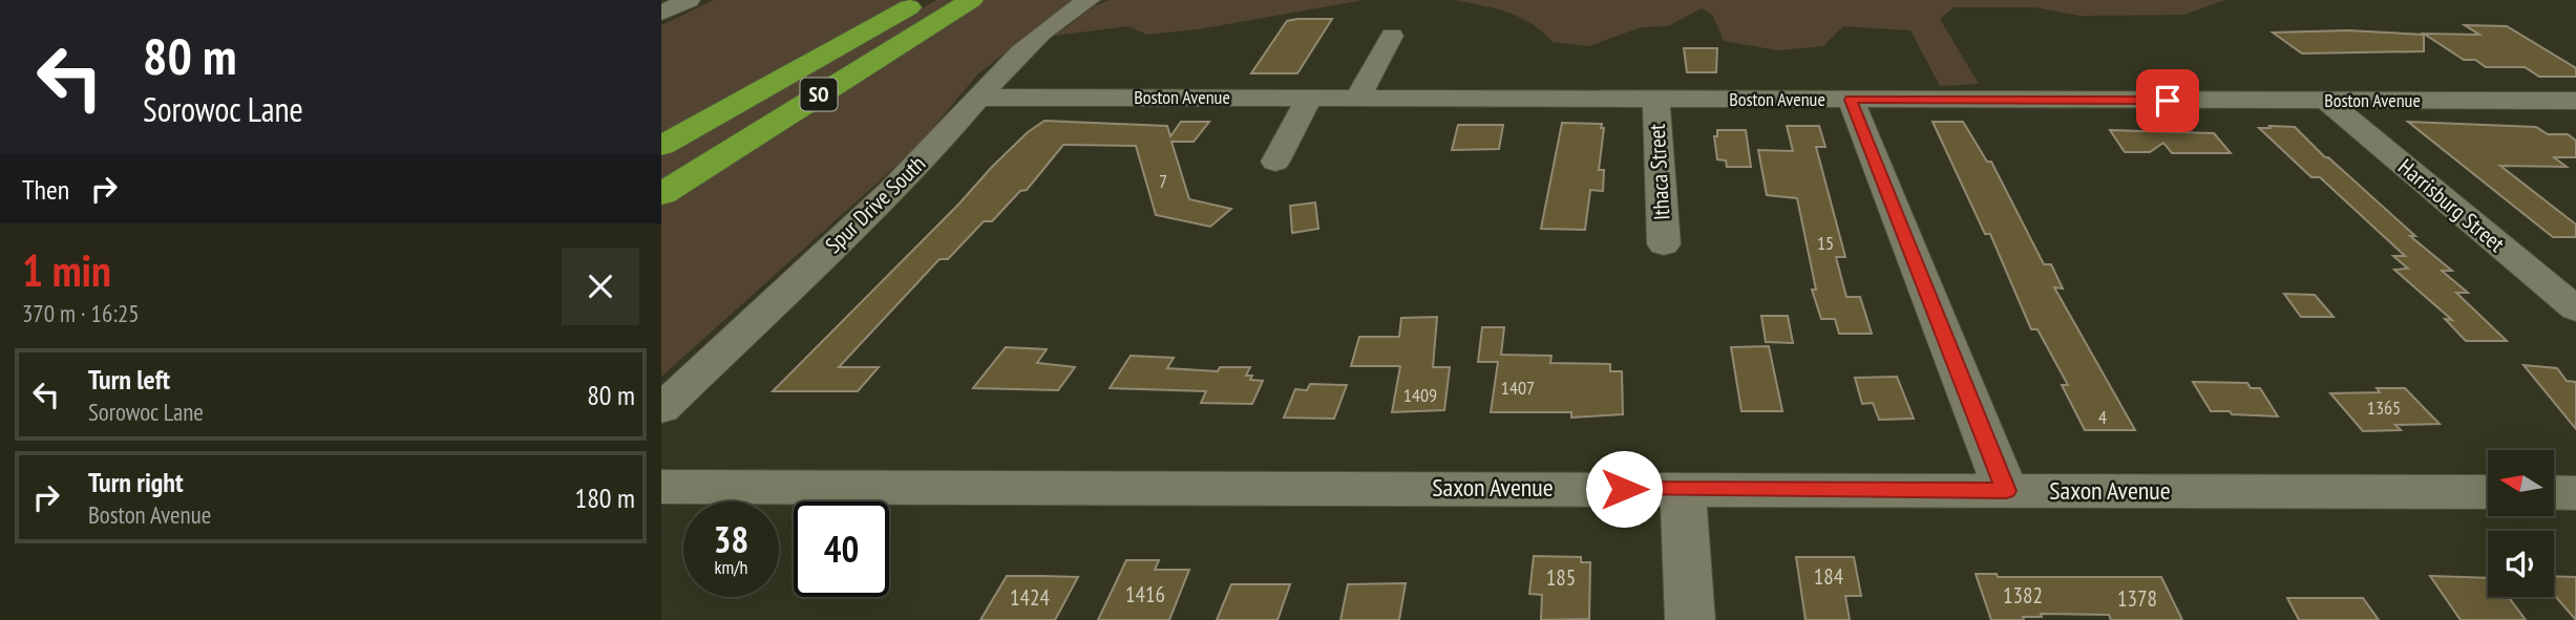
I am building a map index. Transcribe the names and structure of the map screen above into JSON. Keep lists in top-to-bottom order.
{
  "streets": {
    "highway": ["SO"],
    "street": [
      "Boston Avenue",
      "Ithaca Street",
      "Spur Drive South",
      "Harrisburg Street",
      "Saxon Avenue"
    ]
  },
  "crossings": [
    ["Boston Avenue", "Ithaca Street"],
    ["Boston Avenue", "Spur Drive South"],
    ["Boston Avenue", "Harrisburg Street"]
  ],
  "house_numbers": [
    "7",
    "15",
    "1407",
    "1409",
    "1365",
    "4",
    "184",
    "185",
    "1416",
    "1382",
    "1424",
    "1378"
  ],
  "north": "left",
  "page": {
    "turn": ["80 m", "Sorowoc Lane"],
    "then": "Then",
    "heading": ["1 min", "370 m · 16:25"],
    "list": [
      {
        "name": "Turn left",
        "note": "Sorowoc Lane",
        "value": "80 m"
      },
      {
        "name": "Turn right",
        "note": "Boston Avenue",
        "value": "180 m"
      }
    ],
    "speed": "38 km/h",
    "limit": "40"
  }
}
